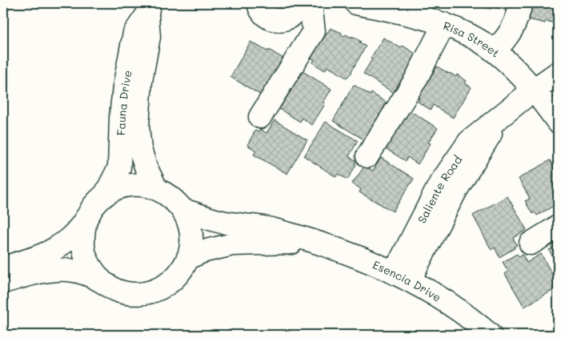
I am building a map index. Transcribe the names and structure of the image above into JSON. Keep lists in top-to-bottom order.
{
  "streets": {
    "street": [
      "Risa Street",
      "Fauna Drive",
      "Saliente Road",
      "Esencia Drive"
    ]
  },
  "crossings": [
    ["Risa Street", "Saliente Road"],
    ["Fauna Drive", "Esencia Drive"],
    ["Saliente Road", "Esencia Drive"]
  ]
}
